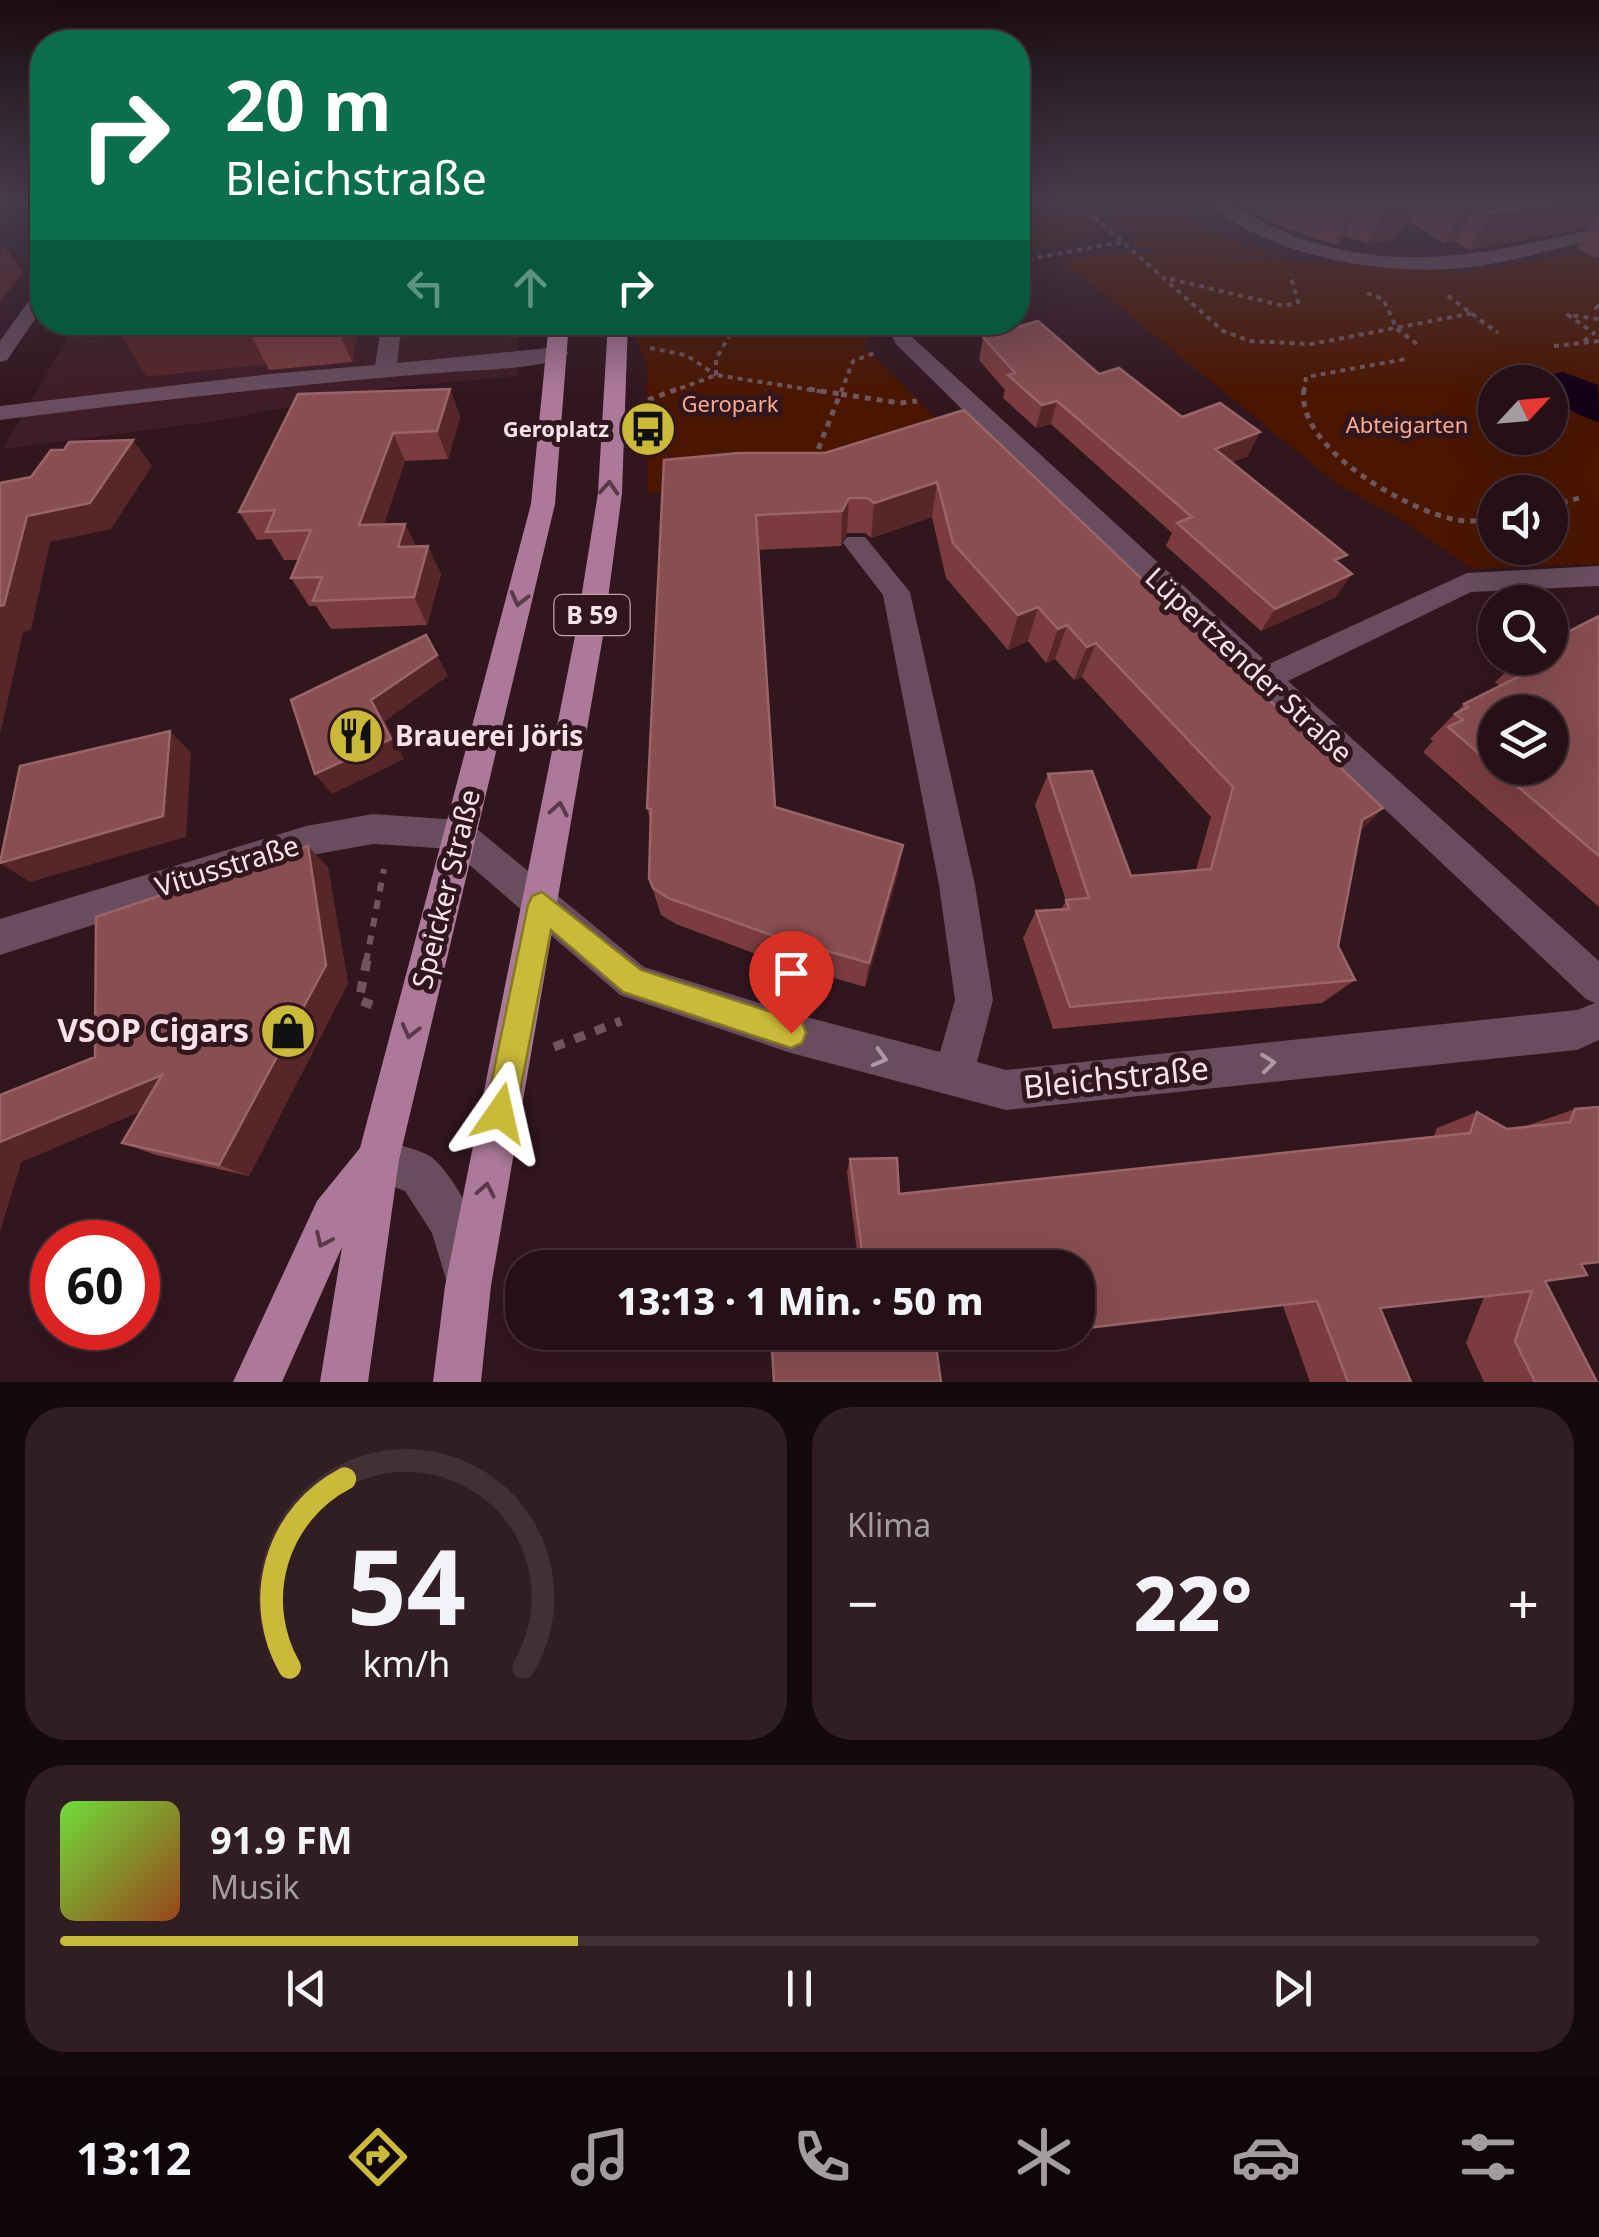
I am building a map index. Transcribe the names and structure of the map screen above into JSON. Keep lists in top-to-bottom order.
{
  "streets": {
    "main road": ["B 59", "Speicker Straße"],
    "street": ["Lüpertzender Straße", "Vitusstraße", "Bleichstraße"]
  },
  "crossings": [
    ["B 59", "Speicker Straße"],
    ["B 59", "Bleichstraße"],
    ["Vitusstraße", "Speicker Straße"],
    ["Vitusstraße", "Bleichstraße"],
    ["Speicker Straße", "Bleichstraße"]
  ],
  "one_way": ["Bleichstraße"],
  "parks": ["Geropark", "Abteigarten"],
  "places": {
    "bus stop": ["Geroplatz"],
    "restaurant": ["Brauerei Jöris"],
    "shop": ["VSOP Cigars"]
  },
  "north": "top right",
  "page": {
    "turn": ["20 m", "Bleichstraße"],
    "limit": "60",
    "trip": "13:13 · 1 Min. · 50 m",
    "tile": "Klima",
    "heat": ["−", "22°", "+"],
    "song": ["91.9 FM", "Musik"],
    "tabs": "13:12",
    "gauge": ["54", "km/h"]
  }
}
